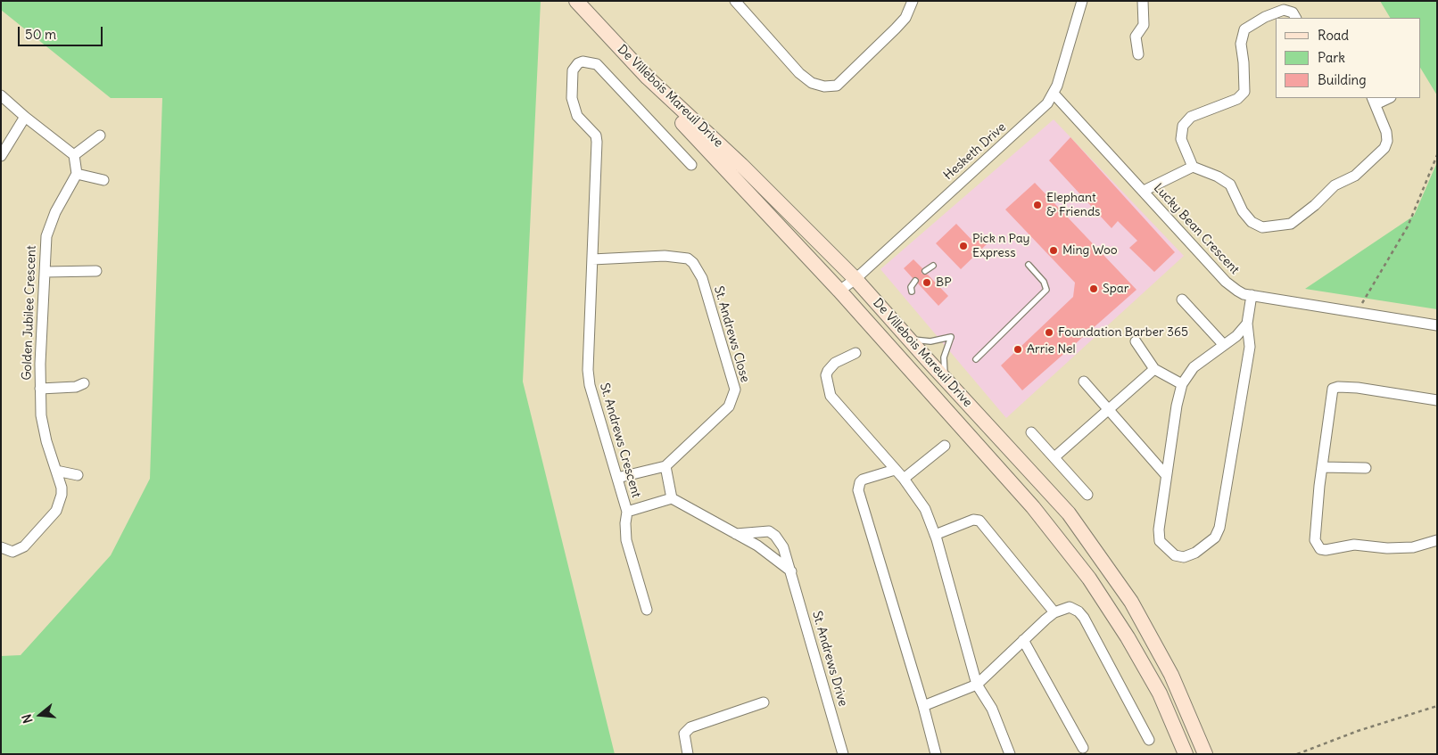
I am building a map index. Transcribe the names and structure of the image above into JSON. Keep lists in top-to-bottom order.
{
  "streets": {
    "main road": ["De Villebois Mareuil Drive"],
    "street": [
      "Hesketh Drive",
      "Lucky Bean Crescent",
      "Golden Jubilee Crescent",
      "St. Andrews Close",
      "St. Andrews Crescent",
      "St. Andrews Drive"
    ]
  },
  "crossings": [
    ["De Villebois Mareuil Drive", "Hesketh Drive"],
    ["Hesketh Drive", "Lucky Bean Crescent"],
    ["St. Andrews Close", "St. Andrews Crescent"]
  ],
  "places": [
    "Elephant & Friends",
    "Pick n Pay Express",
    "Ming Woo",
    "BP",
    "Spar",
    "Foundation Barber 365",
    "Arrie Nel"
  ],
  "legend": ["Road", "Park", "Building"],
  "scale_bar": "50 m",
  "north": "left"
}
